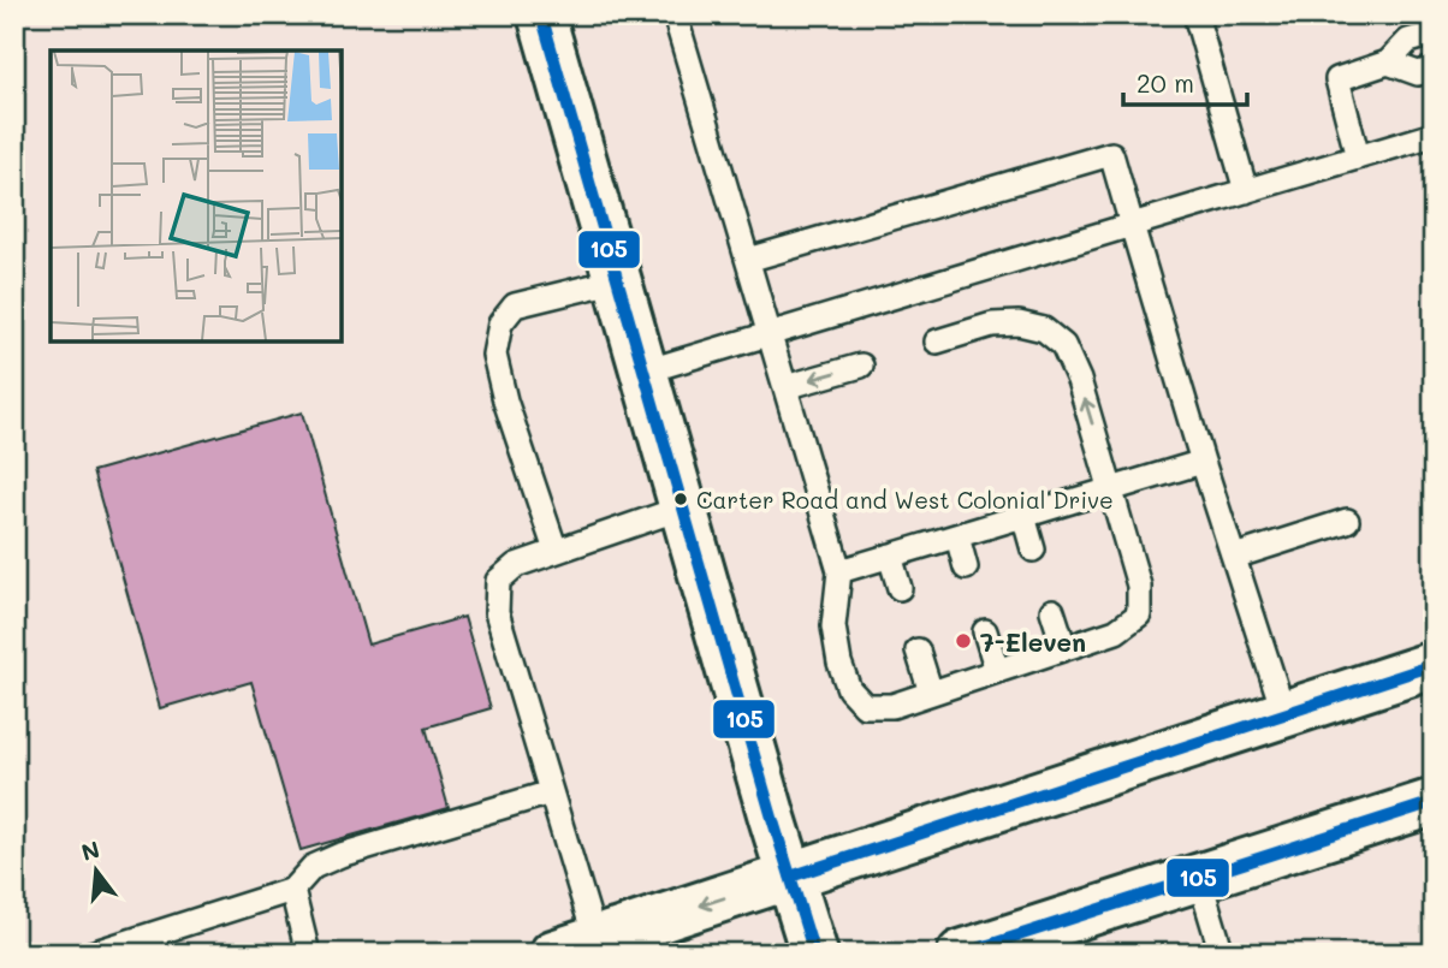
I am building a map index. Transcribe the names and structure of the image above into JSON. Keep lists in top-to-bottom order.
{
  "places": ["Carter Road and West Colonial Drive", "7-Eleven"],
  "lines": ["transit line 105"],
  "scale_bar": "20 m",
  "north": "top"
}
